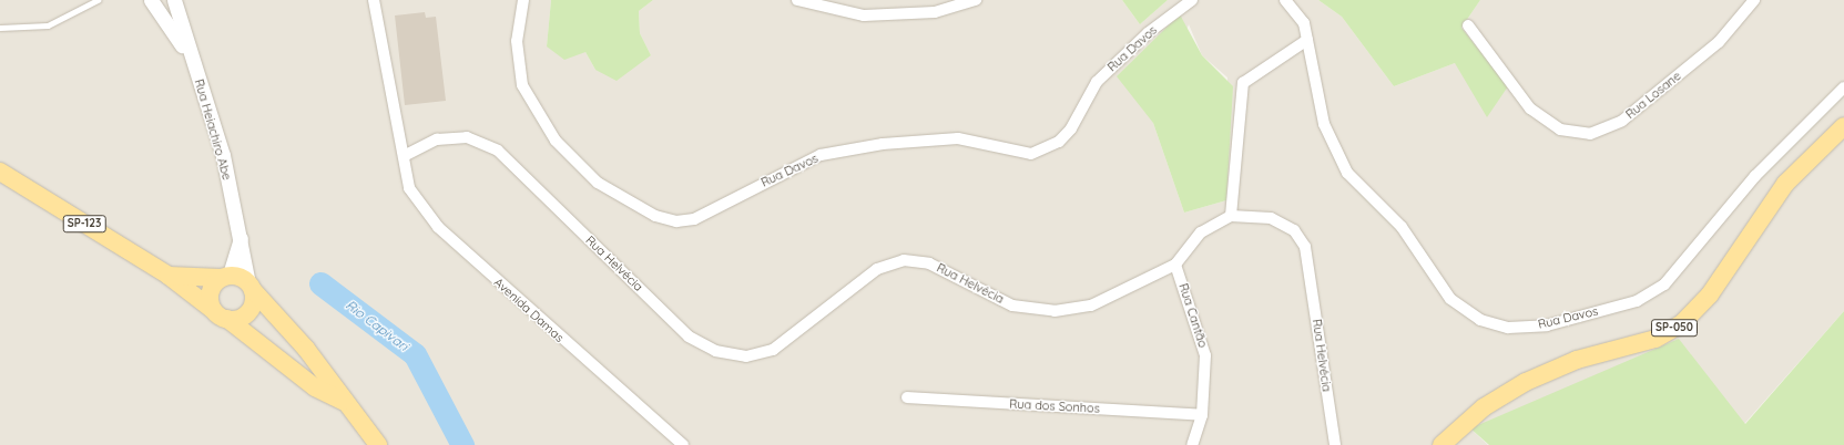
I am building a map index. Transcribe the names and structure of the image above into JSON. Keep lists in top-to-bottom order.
{
  "streets": {
    "main road": ["SP-123", "SP-050"],
    "street": [
      "Rua Davos",
      "Rua Losane",
      "Rua Heiachiro Abe",
      "Rua Helvécia",
      "Avenida Damas",
      "Rua Cantão",
      "Rua dos Sonhos"
    ]
  },
  "crossings": [
    ["Rua Heiachiro Abe", "SP-123"],
    ["Rua Helvécia", "Avenida Damas"],
    ["Rua Helvécia", "Rua Cantão"],
    ["Rua Cantão", "Rua dos Sonhos"]
  ],
  "water": ["Rio Capivari"]
}
